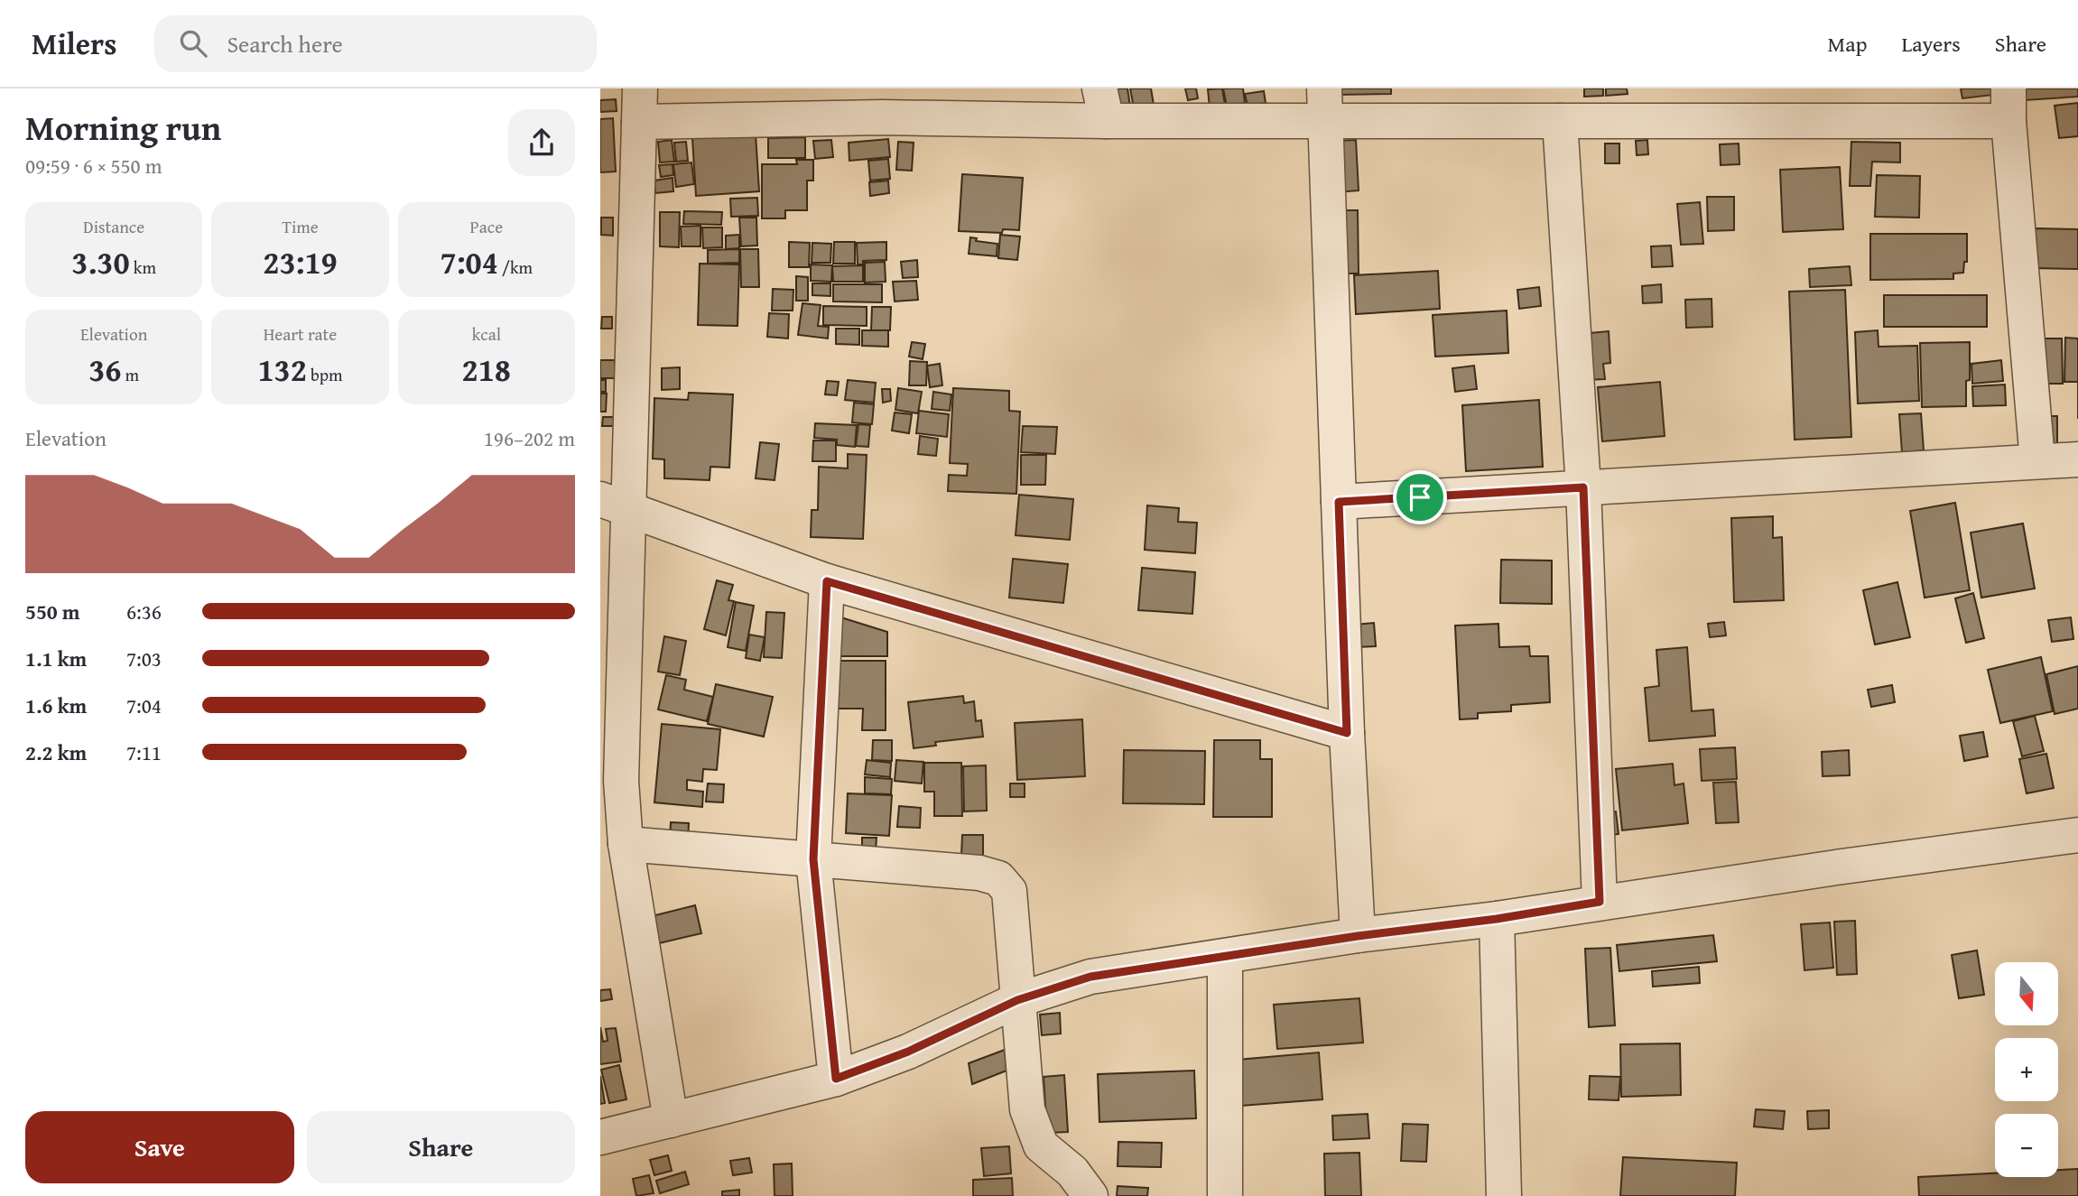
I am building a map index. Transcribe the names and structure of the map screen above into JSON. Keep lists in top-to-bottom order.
{
  "north": "bottom",
  "page": {
    "header": "Milers",
    "search": "Search here",
    "nav": ["Map", "Layers", "Share"],
    "heading": ["Morning run", "09:59 · 6 × 550 m"],
    "stats": [
      ["Distance", "3.30 km"],
      ["Time", "23:19"],
      ["Pace", "7:04 /km"],
      ["Elevation", "36 m"],
      ["Heart rate", "132 bpm"],
      ["kcal", "218"]
    ],
    "chart": ["Elevation", "196–202 m"],
    "list": [
      {
        "name": "550 m",
        "note": "6:36"
      },
      {
        "name": "1.1 km",
        "note": "7:03"
      },
      {
        "name": "1.6 km",
        "note": "7:04"
      },
      {
        "name": "2.2 km",
        "note": "7:11"
      }
    ],
    "map_buttons": ["+", "−"],
    "buttons": ["Save", "Share"]
  }
}
